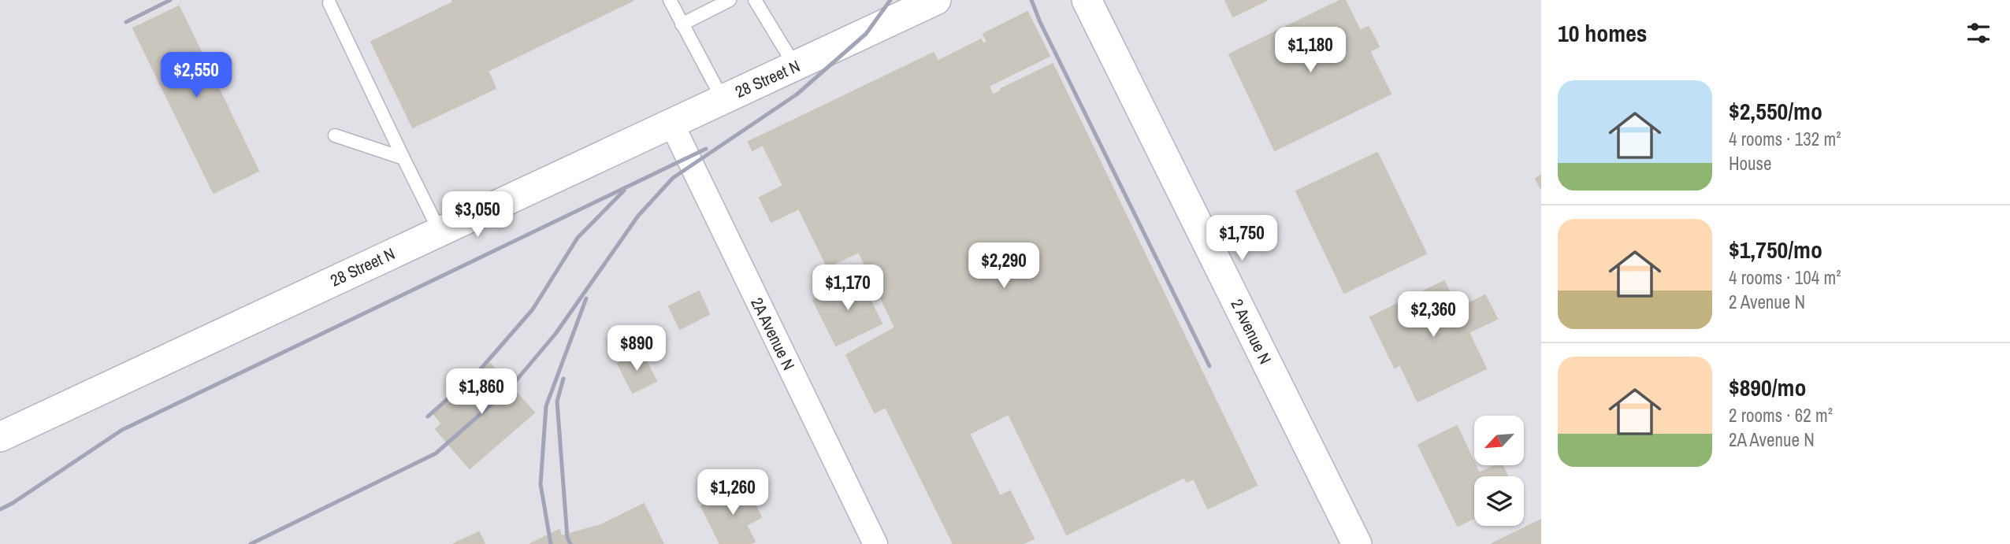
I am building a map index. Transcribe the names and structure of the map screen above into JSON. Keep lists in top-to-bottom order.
{
  "streets": {
    "street": ["28 Street N", "2 Avenue N", "2A Avenue N"]
  },
  "crossings": [
    ["28 Street N", "2A Avenue N"]
  ],
  "north": "bottom left",
  "page": {
    "heading": "10 homes",
    "price": [
      "$1,180",
      "$2,550",
      "$3,050",
      "$1,750",
      "$2,290",
      "$1,170",
      "$2,360",
      "$890",
      "$1,860",
      "$1,260"
    ],
    "list": [
      {
        "name": "$2,550/mo",
        "note": "4 rooms · 132 m² · House"
      },
      {
        "name": "$1,750/mo",
        "note": "4 rooms · 104 m² · 2 Avenue N"
      },
      {
        "name": "$890/mo",
        "note": "2 rooms · 62 m² · 2A Avenue N"
      }
    ]
  }
}
